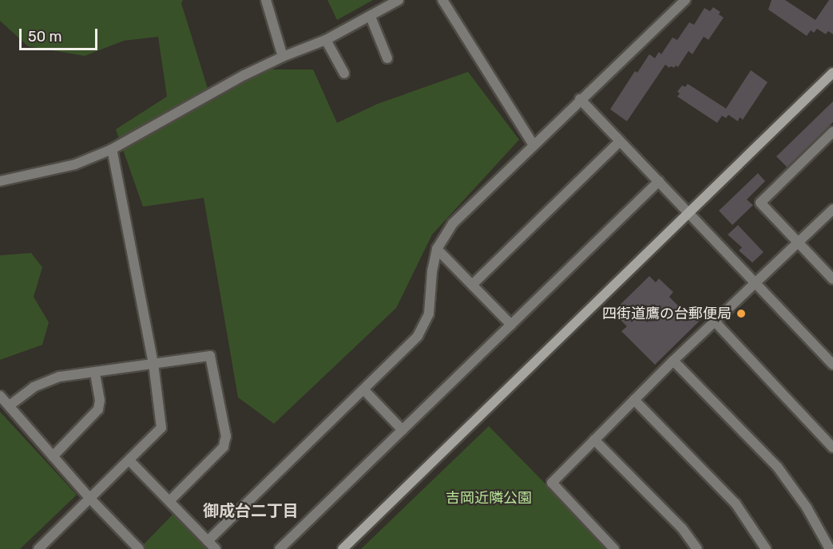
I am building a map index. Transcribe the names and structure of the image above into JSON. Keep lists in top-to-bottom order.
{
  "districts": ["御成台二丁目"],
  "parks": ["吉岡近隣公園"],
  "places": ["四街道鷹の台郵便局"],
  "scale_bar": "50 m"
}
